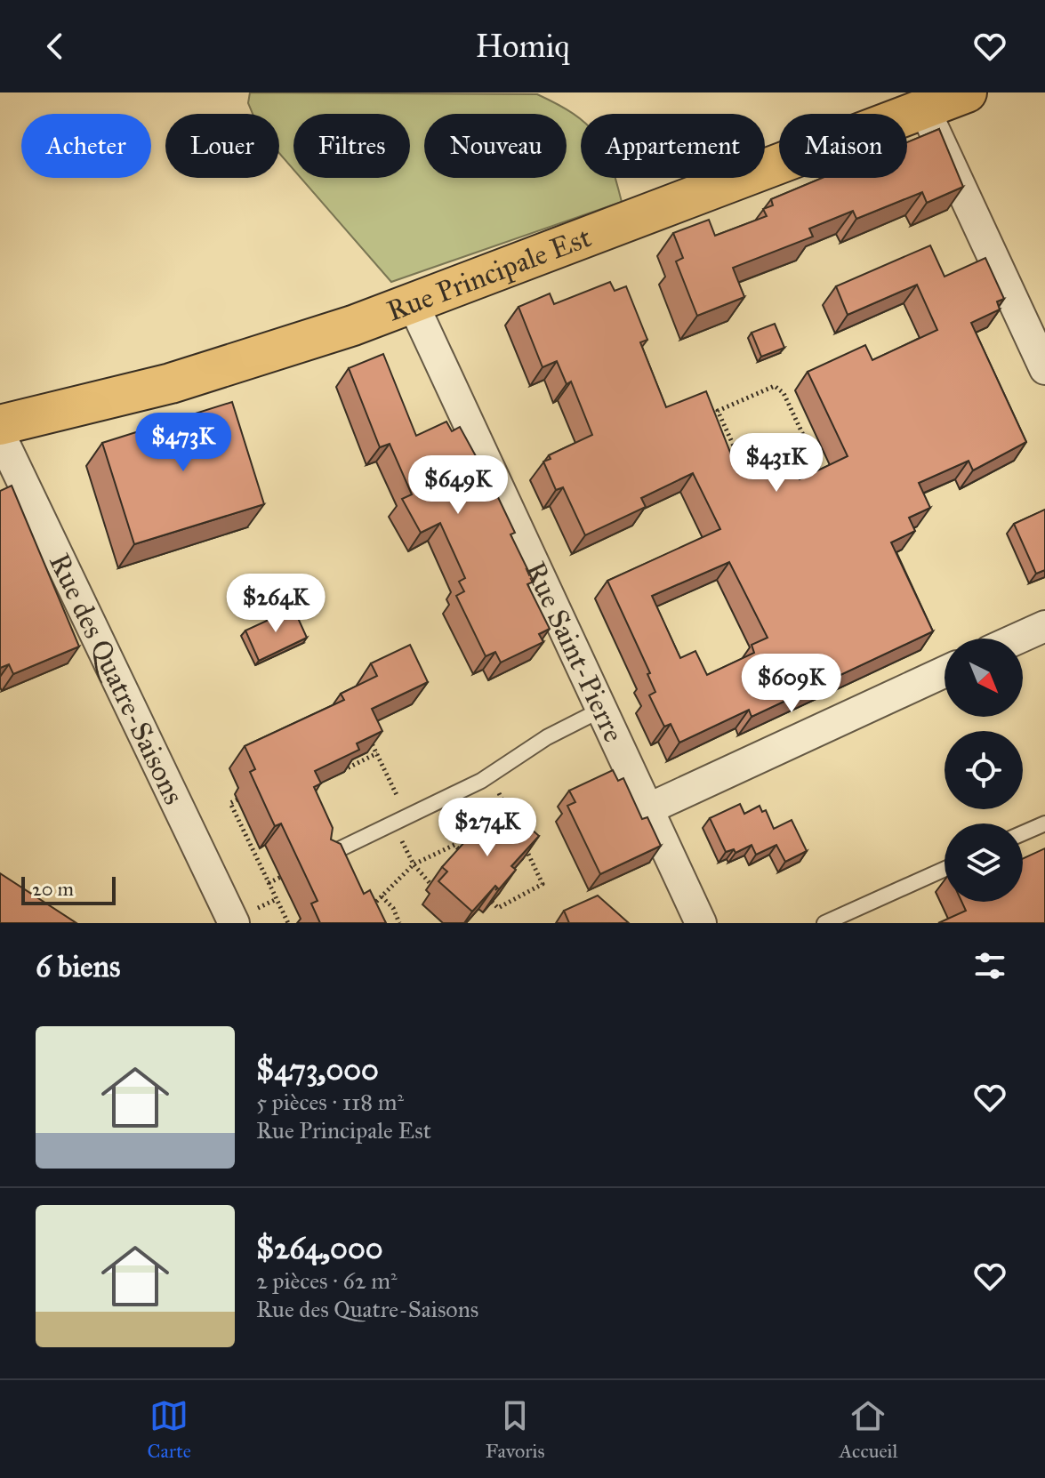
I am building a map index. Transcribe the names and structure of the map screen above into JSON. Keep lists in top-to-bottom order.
{
  "streets": {
    "main road": ["Rue Principale Est"],
    "street": ["Rue Saint-Pierre", "Rue des Quatre-Saisons"]
  },
  "crossings": [
    ["Rue Principale Est", "Rue Saint-Pierre"]
  ],
  "scale_bar": "20 m",
  "north": "bottom right",
  "page": {
    "header": "Homiq",
    "chip": [
      "Acheter",
      "Louer",
      "Filtres",
      "Nouveau",
      "Appartement",
      "Maison"
    ],
    "price": [
      "$473K",
      "$431K",
      "$649K",
      "$264K",
      "$609K",
      "$274K"
    ],
    "scale": "20 m",
    "heading": "6 biens",
    "list": [
      {
        "name": "$473,000",
        "note": "5 pièces · 118 m² · Rue Principale Est"
      },
      {
        "name": "$264,000",
        "note": "2 pièces · 62 m² · Rue des Quatre-Saisons"
      }
    ],
    "tabs": ["Carte", "Favoris", "Accueil"]
  }
}
